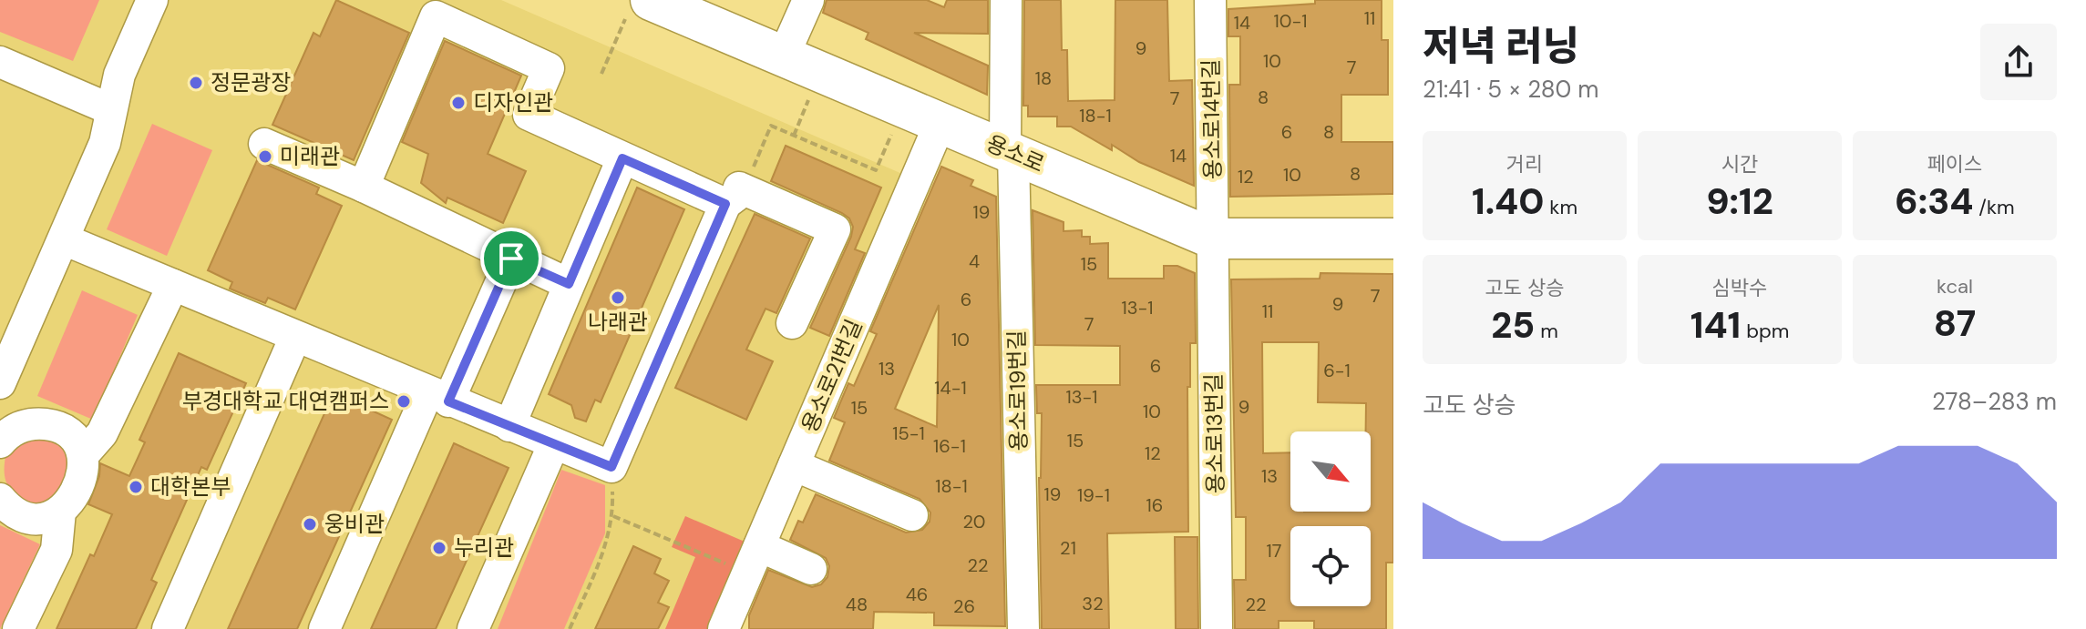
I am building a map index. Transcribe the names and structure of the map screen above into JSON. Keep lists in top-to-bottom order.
{
  "streets": {
    "main road": ["용소로"],
    "street": [
      "용소로14번길",
      "용소로21번길",
      "용소로19번길",
      "용소로13번길"
    ]
  },
  "crossings": [
    ["용소로14번길", "용소로"],
    ["용소로14번길", "용소로13번길"],
    ["용소로", "용소로21번길"],
    ["용소로", "용소로19번길"],
    ["용소로", "용소로13번길"]
  ],
  "places": [
    "정문광장",
    "디자인관",
    "미래관",
    "나래관",
    "부경대학교 대연캠퍼스",
    "대학본부",
    "웅비관",
    "누리관"
  ],
  "house_numbers": [
    "11",
    "10-1",
    "14",
    "9",
    "10",
    "7",
    "18",
    "8",
    "7",
    "18-1",
    "6",
    "8",
    "14",
    "8",
    "10",
    "12",
    "19",
    "4",
    "15",
    "7",
    "6",
    "9",
    "13-1",
    "11",
    "7",
    "10",
    "6",
    "13",
    "6-1",
    "14-1",
    "13-1",
    "9",
    "15",
    "10",
    "15-1",
    "15",
    "16-1",
    "12",
    "13",
    "18-1",
    "19",
    "19-1",
    "16",
    "20",
    "21",
    "17",
    "22",
    "46",
    "32",
    "48",
    "22",
    "26"
  ],
  "north": "bottom right",
  "page": {
    "heading": ["저녁 러닝", "21:41 · 5 × 280 m"],
    "stats": [
      ["거리", "1.40 km"],
      ["시간", "9:12"],
      ["페이스", "6:34 /km"],
      ["고도 상승", "25 m"],
      ["심박수", "141 bpm"],
      ["kcal", "87"]
    ],
    "chart": ["고도 상승", "278–283 m"]
  }
}
